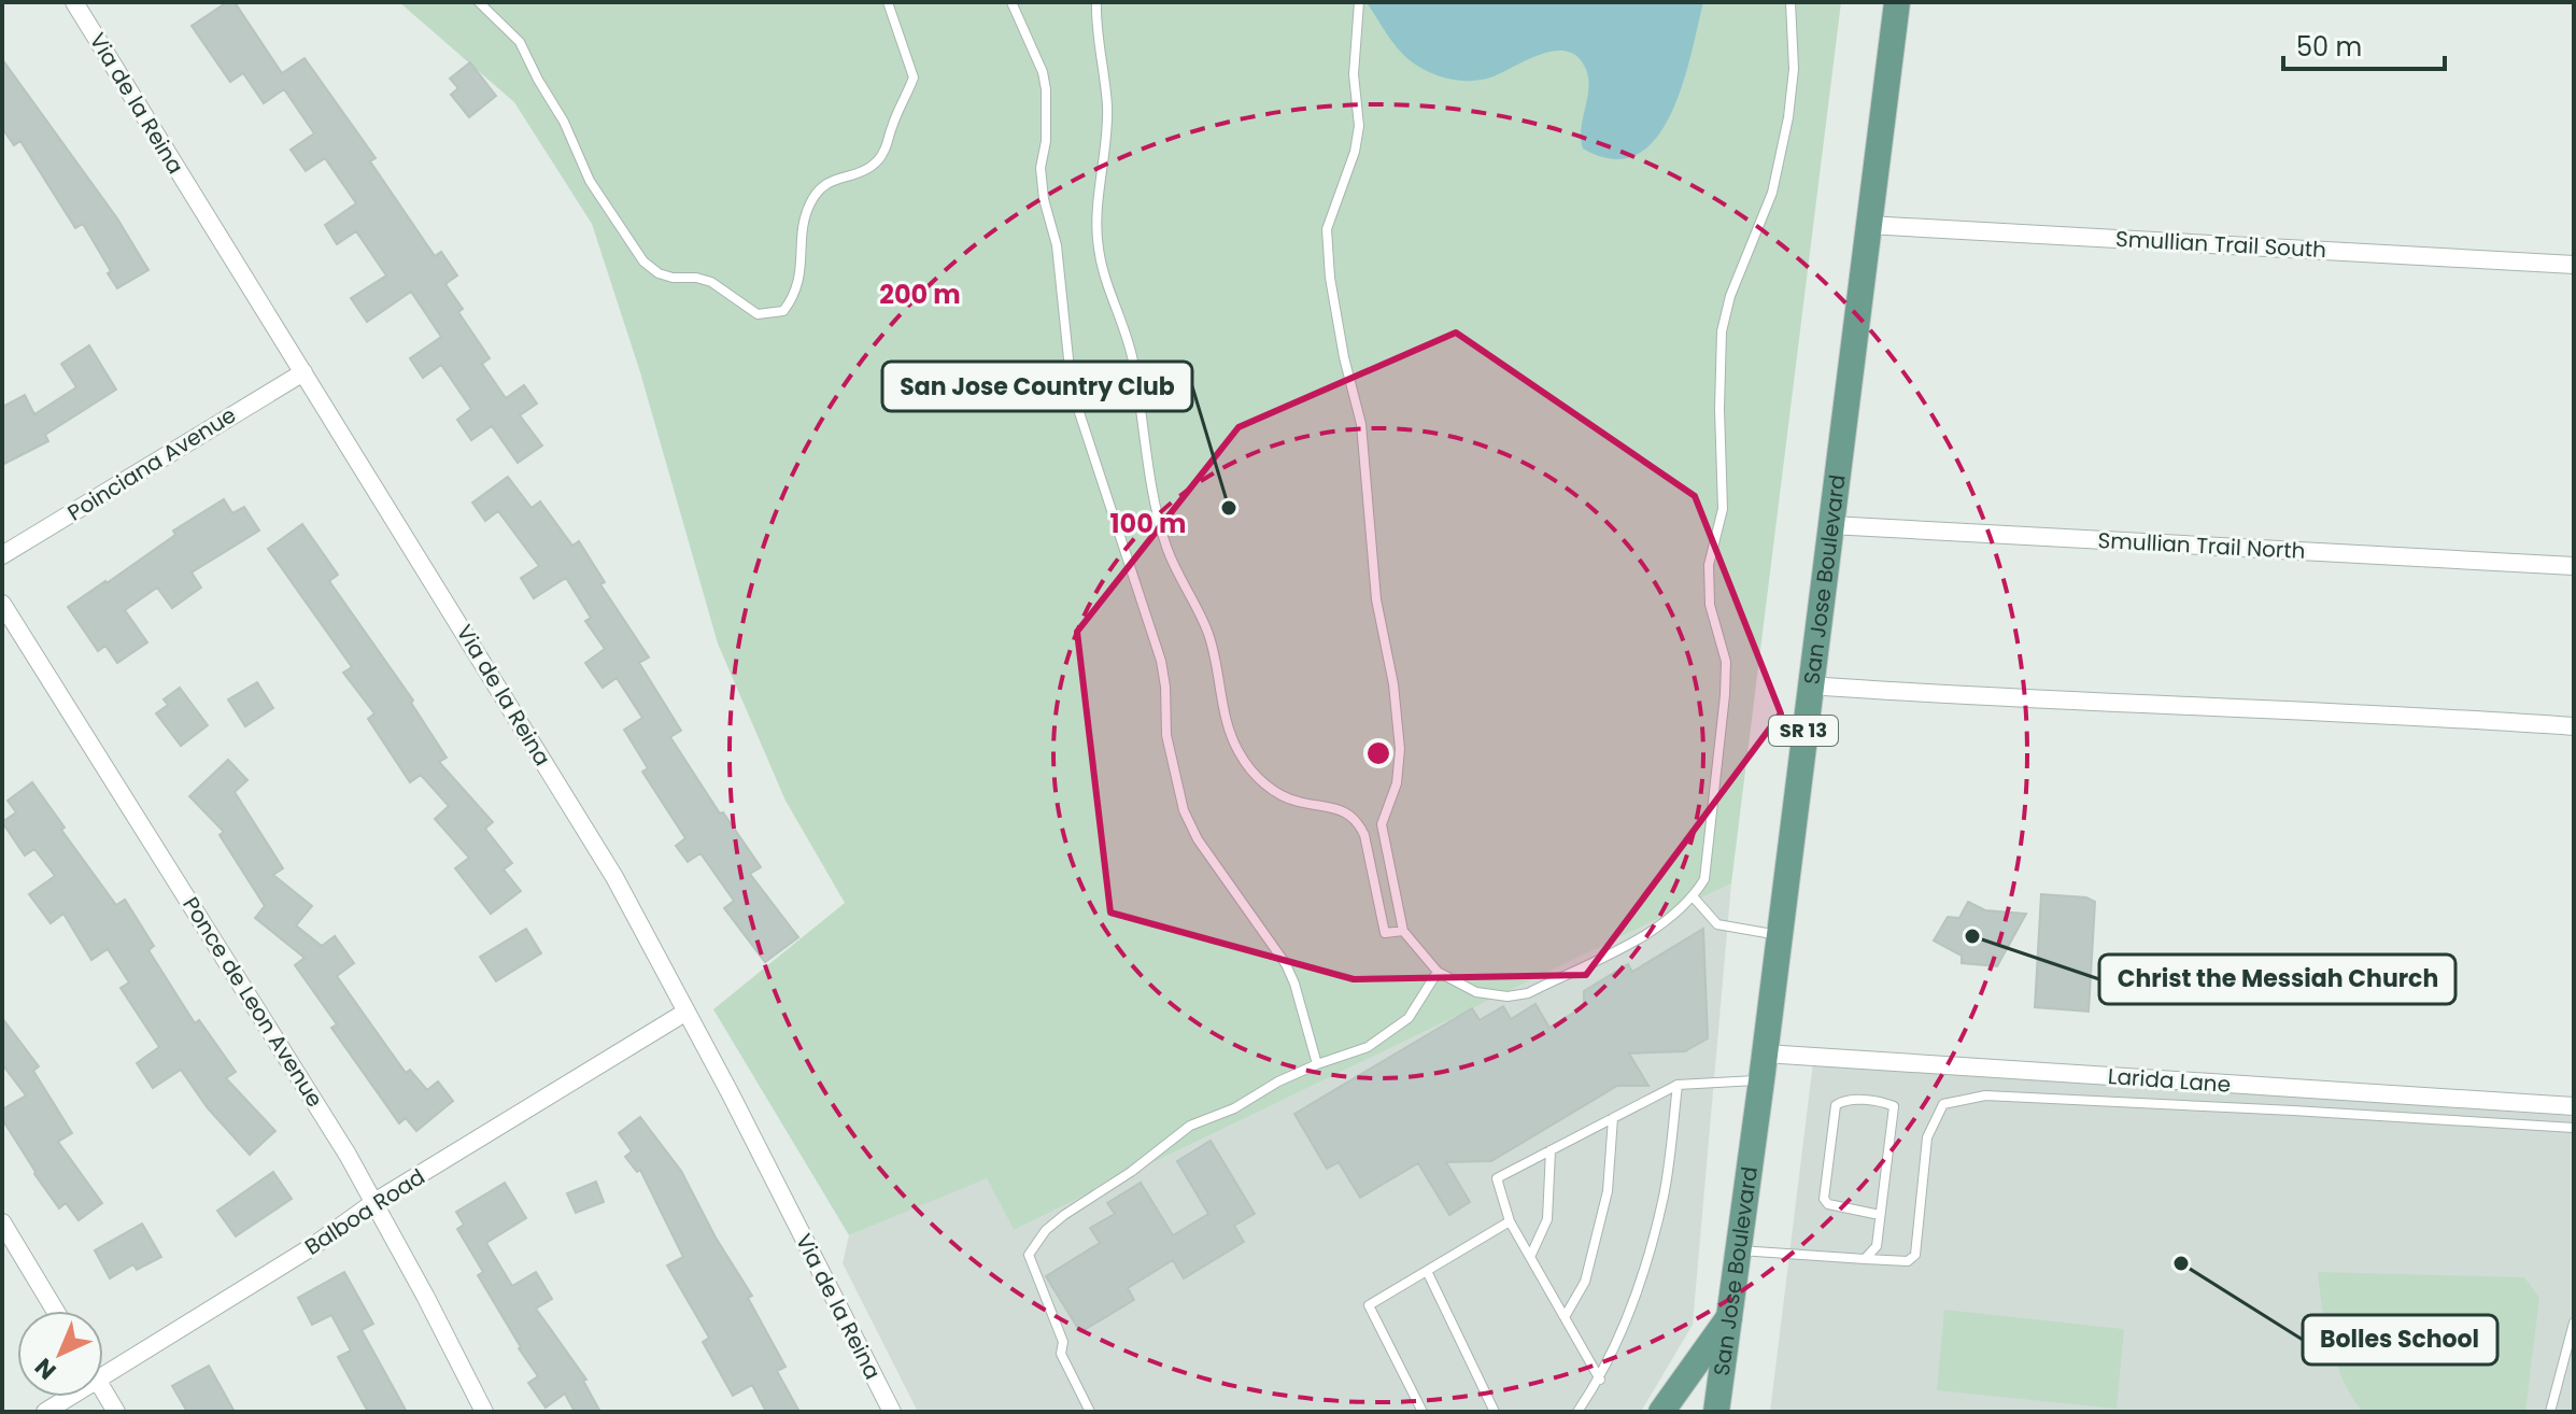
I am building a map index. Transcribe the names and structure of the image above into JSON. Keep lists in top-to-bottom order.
{
  "streets": {
    "main road": ["San Jose Boulevard", "SR 13"],
    "street": [
      "Via de la Reina",
      "Smullian Trail South",
      "Poinciana Avenue",
      "Smullian Trail North",
      "Ponce de Leon Avenue",
      "Larida Lane",
      "Balboa Road"
    ]
  },
  "crossings": [
    ["Via de la Reina", "Poinciana Avenue"],
    ["Via de la Reina", "Balboa Road"],
    ["Smullian Trail South", "San Jose Boulevard"],
    ["Smullian Trail North", "San Jose Boulevard"],
    ["San Jose Boulevard", "Larida Lane"],
    ["Ponce de Leon Avenue", "Balboa Road"]
  ],
  "places": ["San Jose Country Club", "Christ the Messiah Church", "Bolles School"],
  "scale_bar": "50 m",
  "north": "bottom left",
  "rings": ["200 m", "100 m"]
}
